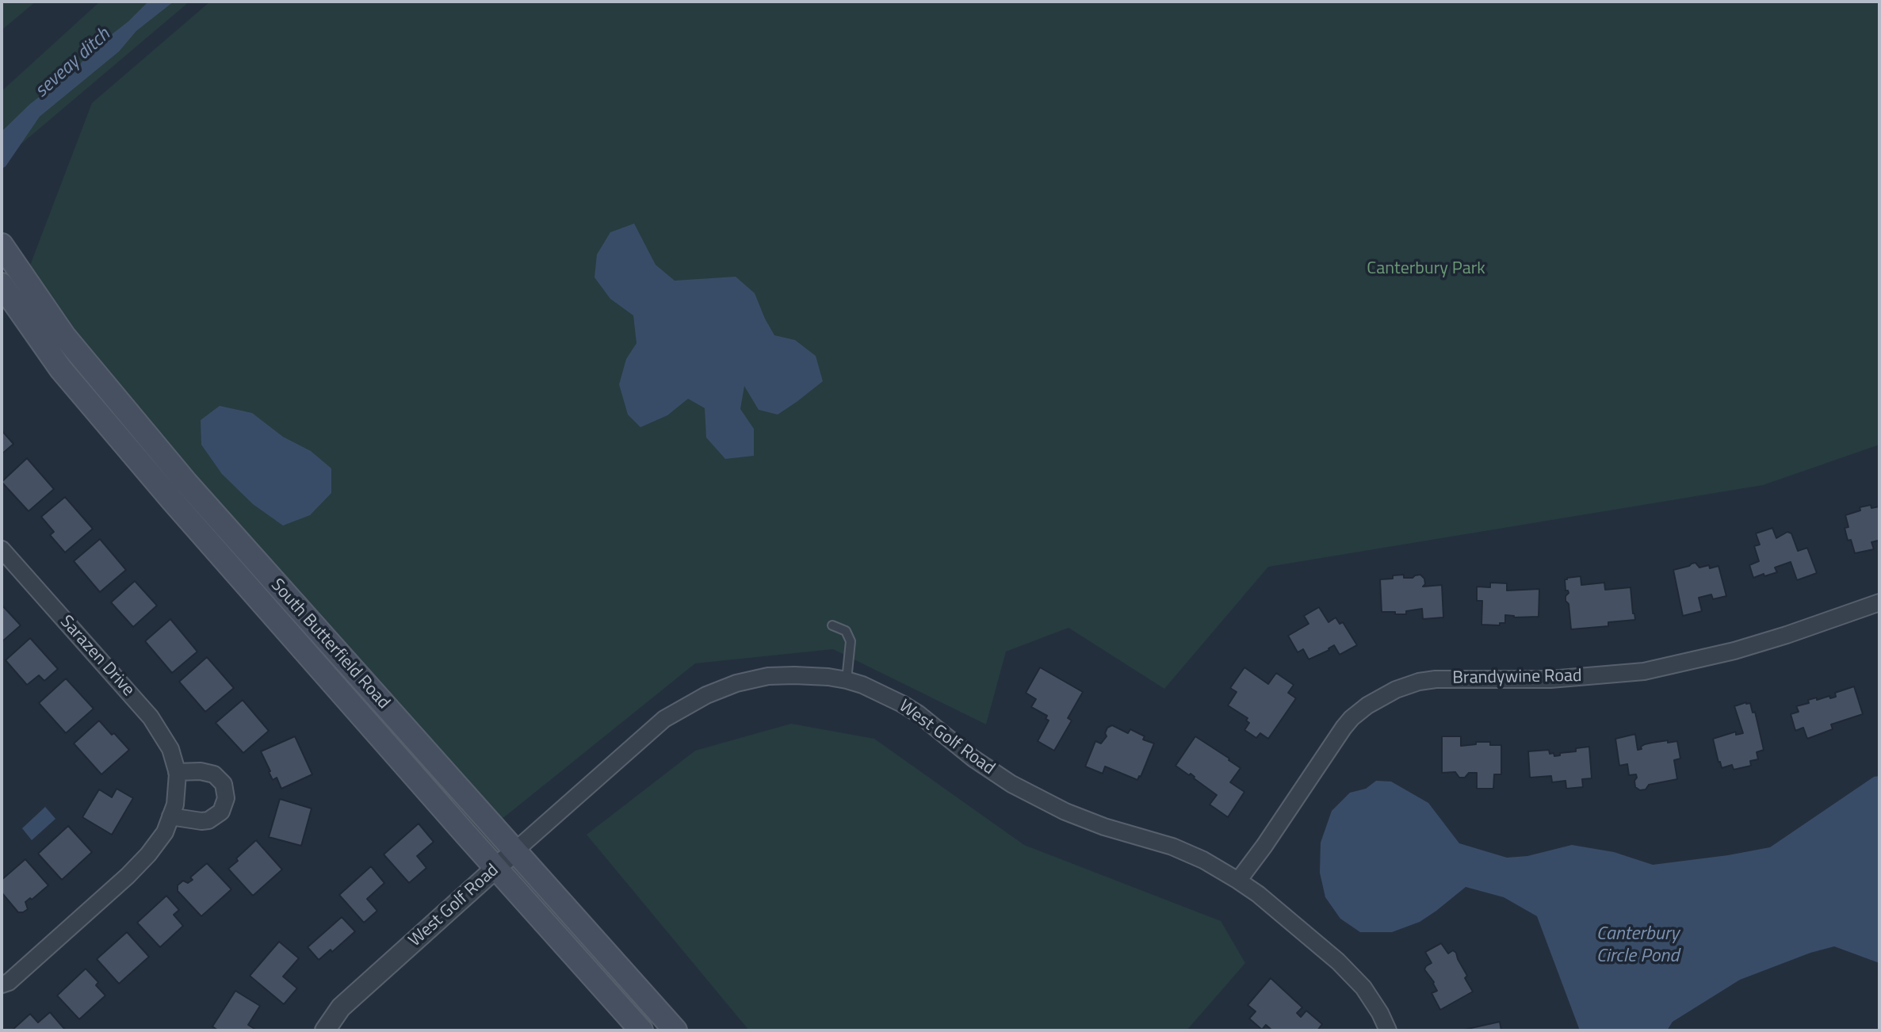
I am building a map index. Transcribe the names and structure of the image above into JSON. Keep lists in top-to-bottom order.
{
  "streets": {
    "main road": ["South Butterfield Road"],
    "street": ["Sarazen Drive", "Brandywine Road", "West Golf Road"]
  },
  "crossings": [
    ["South Butterfield Road", "West Golf Road"],
    ["Brandywine Road", "West Golf Road"]
  ],
  "water": ["seveay ditch", "Canterbury Circle Pond"],
  "parks": ["Canterbury Park"]
}
